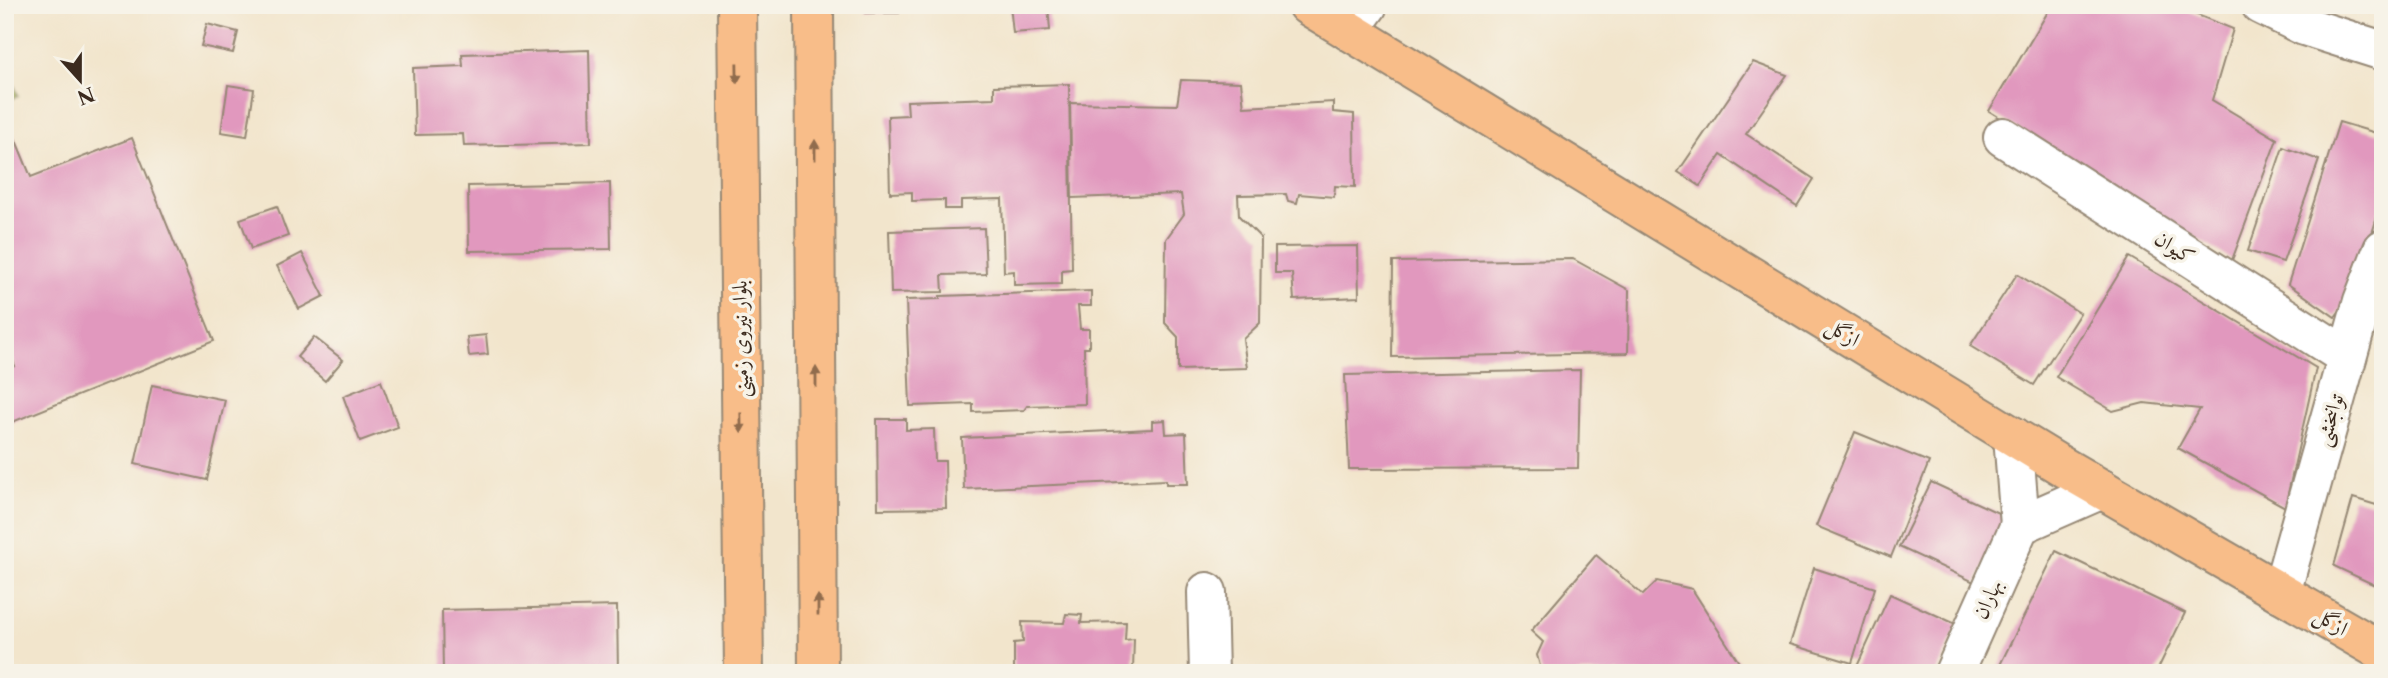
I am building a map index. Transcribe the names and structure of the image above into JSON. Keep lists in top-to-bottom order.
{
  "streets": {
    "main road": ["ازگل", "بلوار نیروی زمینی"],
    "street": ["کیوان", "توانبخشی", "بهاران"]
  },
  "crossings": [
    ["کیوان", "توانبخشی"],
    ["ازگل", "توانبخشی"]
  ],
  "north": "bottom"
}
